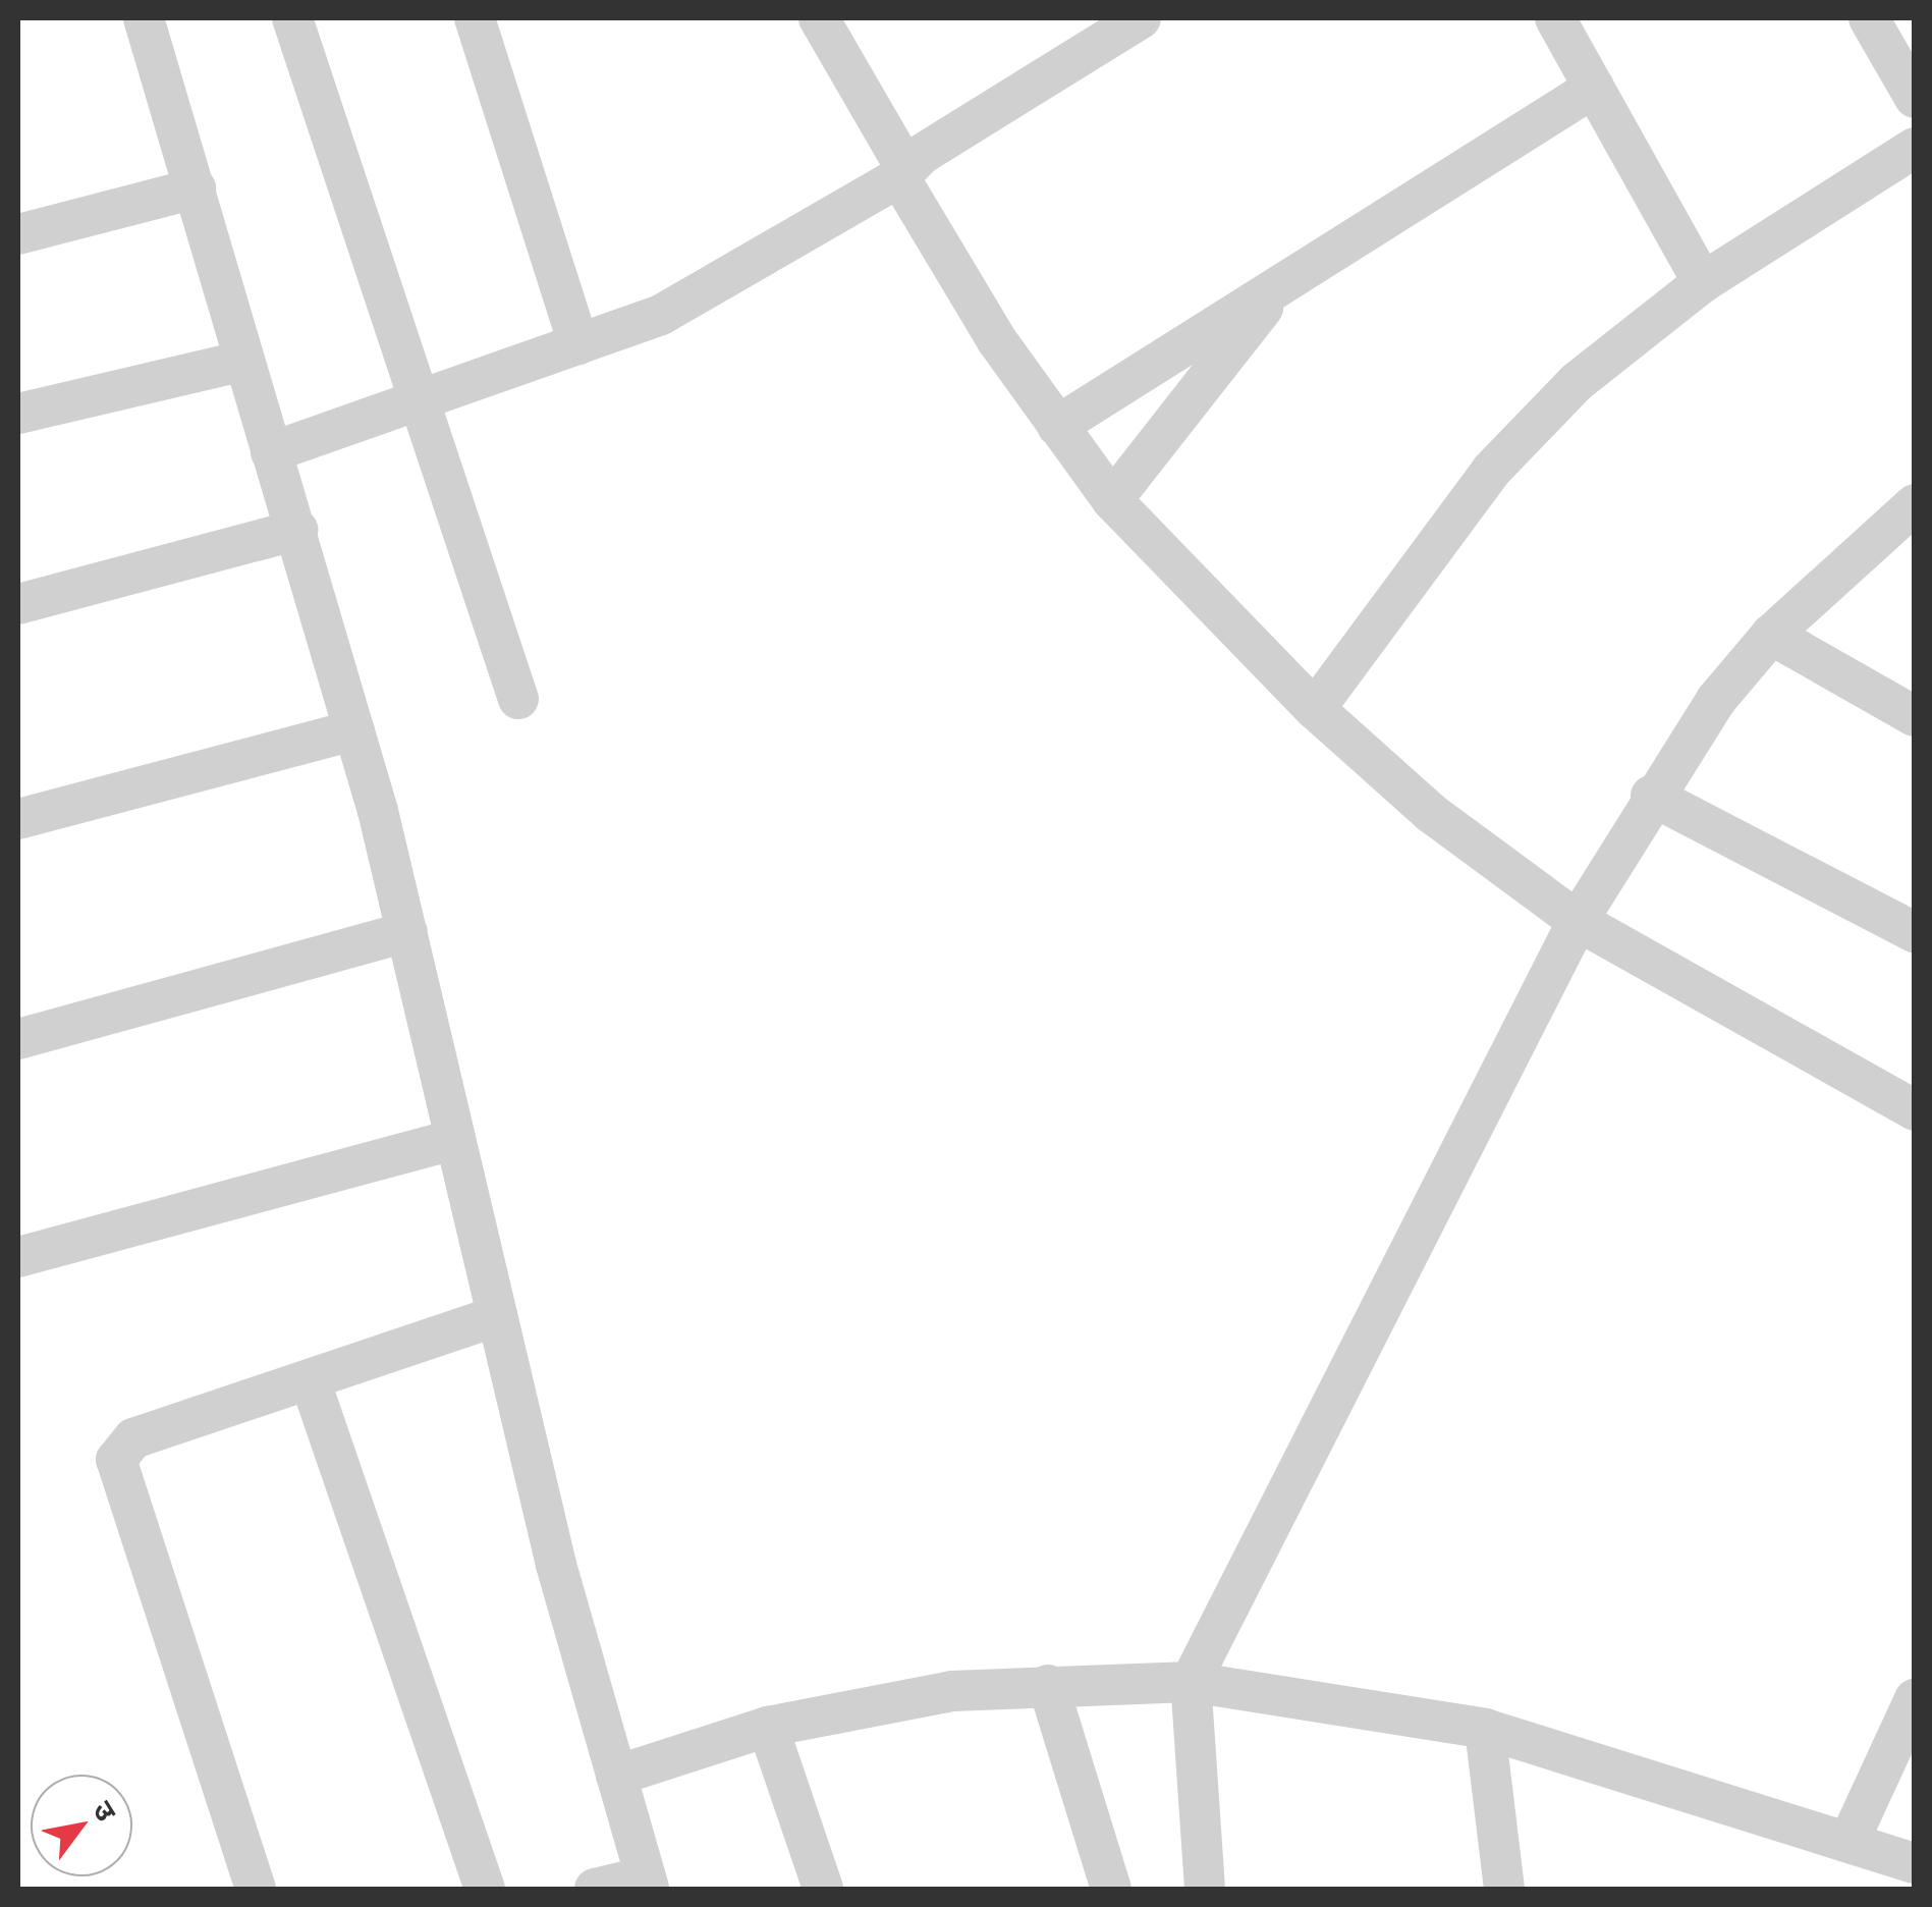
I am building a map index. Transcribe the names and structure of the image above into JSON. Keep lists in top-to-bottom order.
{
  "north": "top right"
}
